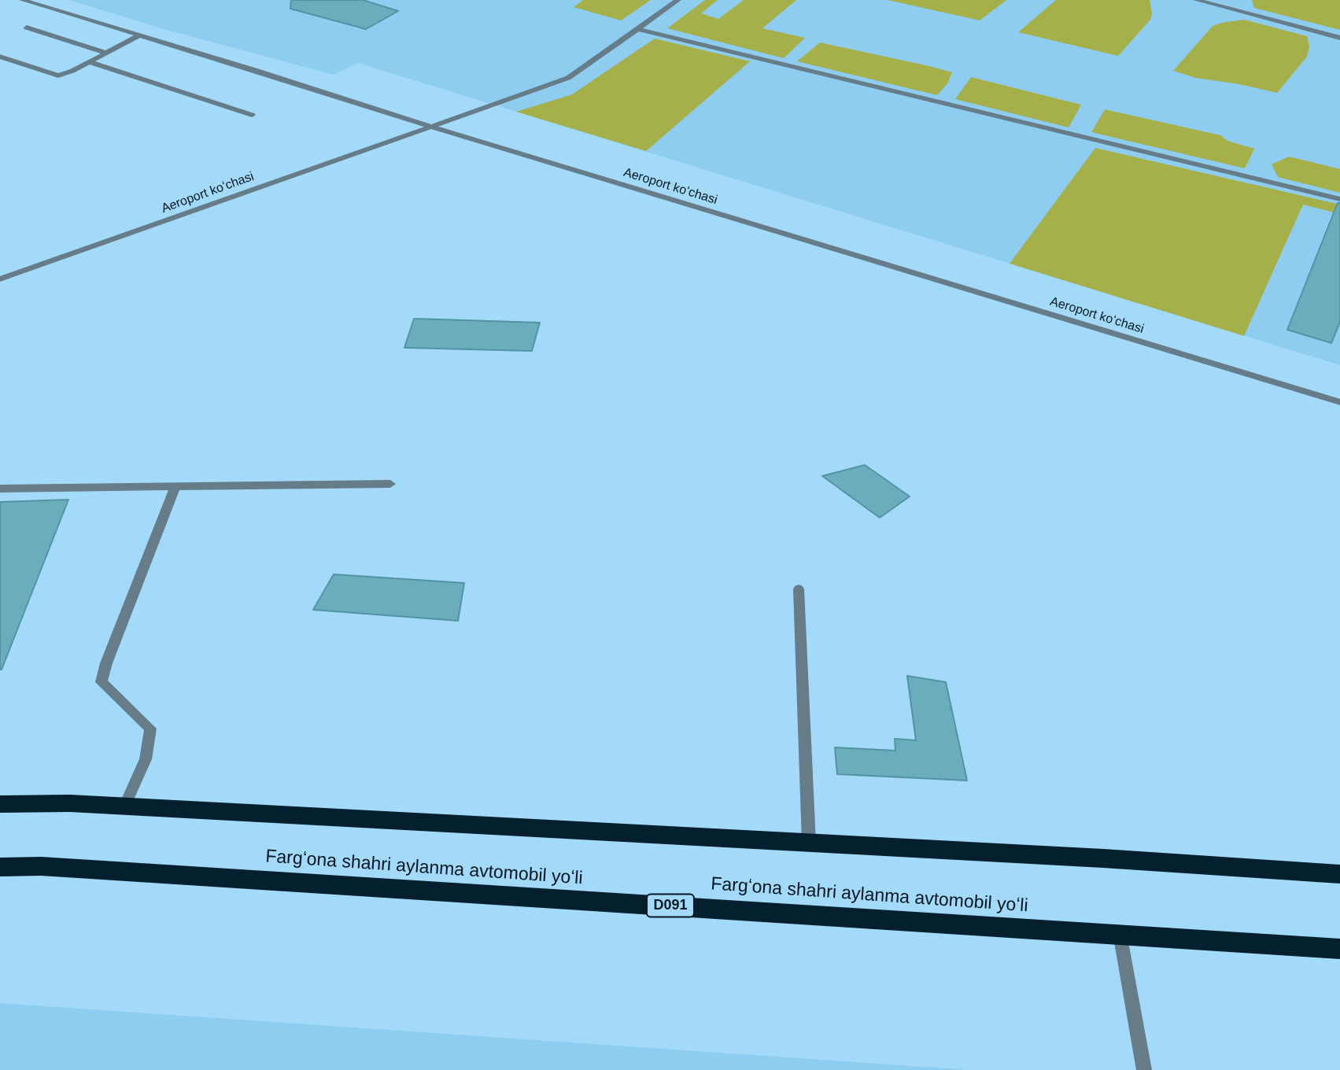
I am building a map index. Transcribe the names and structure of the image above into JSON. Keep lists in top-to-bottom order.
{
  "streets": {
    "highway": ["Fargʻona shahri aylanma avtomobil yoʻli", "D091"],
    "street": ["Aeroport koʻchasi"]
  }
}
